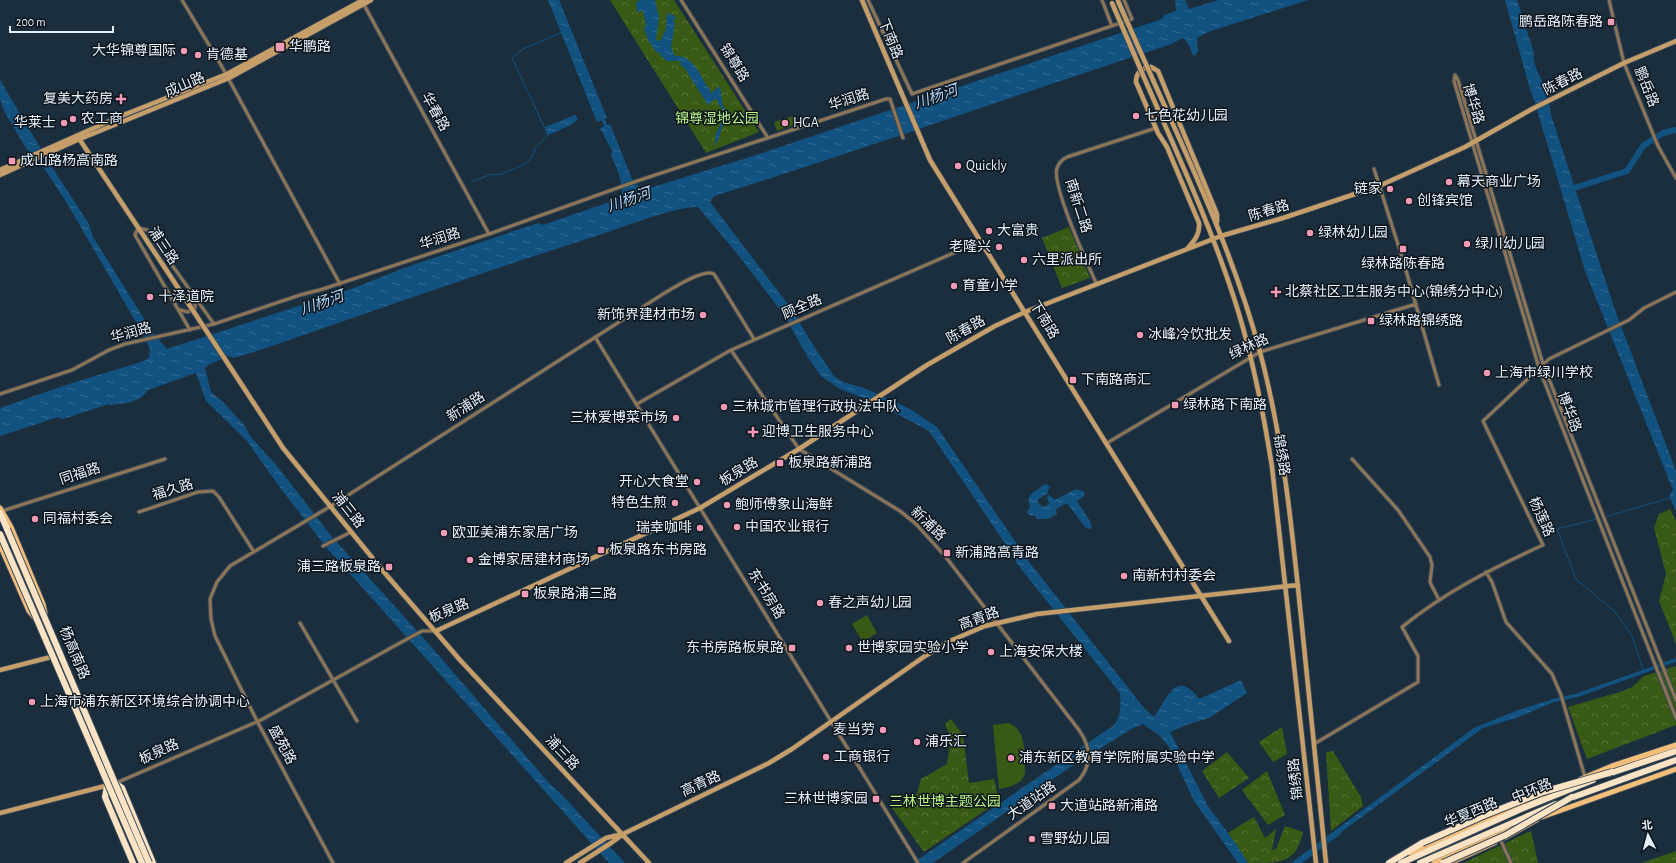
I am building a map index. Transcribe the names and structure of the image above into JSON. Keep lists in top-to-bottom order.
{
  "streets": {
    "highway": ["杨高南路", "中环路"],
    "main road": [
      "下南路",
      "陈春路",
      "成山路",
      "浦三路",
      "锦绣路",
      "板泉路",
      "高青路",
      "华夏西路"
    ],
    "street": [
      "锦尊路",
      "鹏岳路",
      "华润路",
      "博华路",
      "华春路",
      "南新二路",
      "顾全路",
      "绿林路",
      "新浦路",
      "同福路",
      "福久路",
      "杨莲路",
      "东书房路",
      "盛苑路",
      "大道站路"
    ]
  },
  "crossings": [
    ["下南路", "陈春路"],
    ["下南路", "顾全路"],
    ["下南路", "绿林路"],
    ["下南路", "高青路"],
    ["锦尊路", "华润路"],
    ["陈春路", "鹏岳路"],
    ["陈春路", "博华路"],
    ["陈春路", "南新二路"],
    ["陈春路", "锦绣路"],
    ["陈春路", "板泉路"],
    ["成山路", "华春路"],
    ["成山路", "浦三路"],
    ["华润路", "华春路"],
    ["博华路", "杨莲路"],
    ["南新二路", "锦绣路"],
    ["浦三路", "新浦路"],
    ["浦三路", "板泉路"],
    ["浦三路", "高青路"],
    ["顾全路", "新浦路"],
    ["顾全路", "东书房路"],
    ["绿林路", "锦绣路"],
    ["新浦路", "板泉路"],
    ["新浦路", "福久路"],
    ["新浦路", "东书房路"],
    ["新浦路", "高青路"],
    ["新浦路", "盛苑路"],
    ["新浦路", "大道站路"],
    ["锦绣路", "杨莲路"],
    ["锦绣路", "高青路"],
    ["板泉路", "东书房路"],
    ["板泉路", "杨高南路"],
    ["板泉路", "盛苑路"],
    ["同福路", "杨高南路"],
    ["东书房路", "高青路"]
  ],
  "water": ["川杨河"],
  "parks": ["锦尊湿地公园", "三林世博主题公园"],
  "places": {
    "transit": [
      "鹏岳路陈春路",
      "华鹏路",
      "成山路杨高南路",
      "绿林路陈春路",
      "绿林路锦绣路",
      "下南路商汇",
      "绿林路下南路",
      "板泉路新浦路",
      "板泉路东书房路",
      "新浦路高青路",
      "浦三路板泉路",
      "板泉路浦三路",
      "东书房路板泉路",
      "三林世博家园",
      "大道站路新浦路"
    ],
    "other": [
      "大华锦尊国际",
      "肯德基",
      "七色花幼儿园",
      "农工商",
      "华莱士",
      "HGA",
      "Quickly",
      "幕天商业广场",
      "链家",
      "创锋宾馆",
      "大富贵",
      "绿林幼儿园",
      "绿川幼儿园",
      "老隆兴",
      "六里派出所",
      "育童小学",
      "十泽道院",
      "新饰界建材市场",
      "冰峰冷饮批发",
      "上海市绿川学校",
      "三林城市管理行政执法中队",
      "三林爱博菜市场",
      "开心大食堂",
      "特色生煎",
      "鲍师傅象山海鲜",
      "同福村委会",
      "中国农业银行",
      "瑞幸咖啡",
      "欧亚美浦东家居广场",
      "金博家居建材商场",
      "南新村村委会",
      "春之声幼儿园",
      "世博家园实验小学",
      "上海安保大楼",
      "上海市浦东新区环境综合协调中心",
      "麦当劳",
      "浦乐汇",
      "工商银行",
      "浦东新区教育学院附属实验中学",
      "雪野幼儿园"
    ],
    "health": ["复美大药房", "北蔡社区卫生服务中心(锦绣分中心)", "迎博卫生服务中心"]
  },
  "scale_bar": "200 m",
  "north": "top"
}
